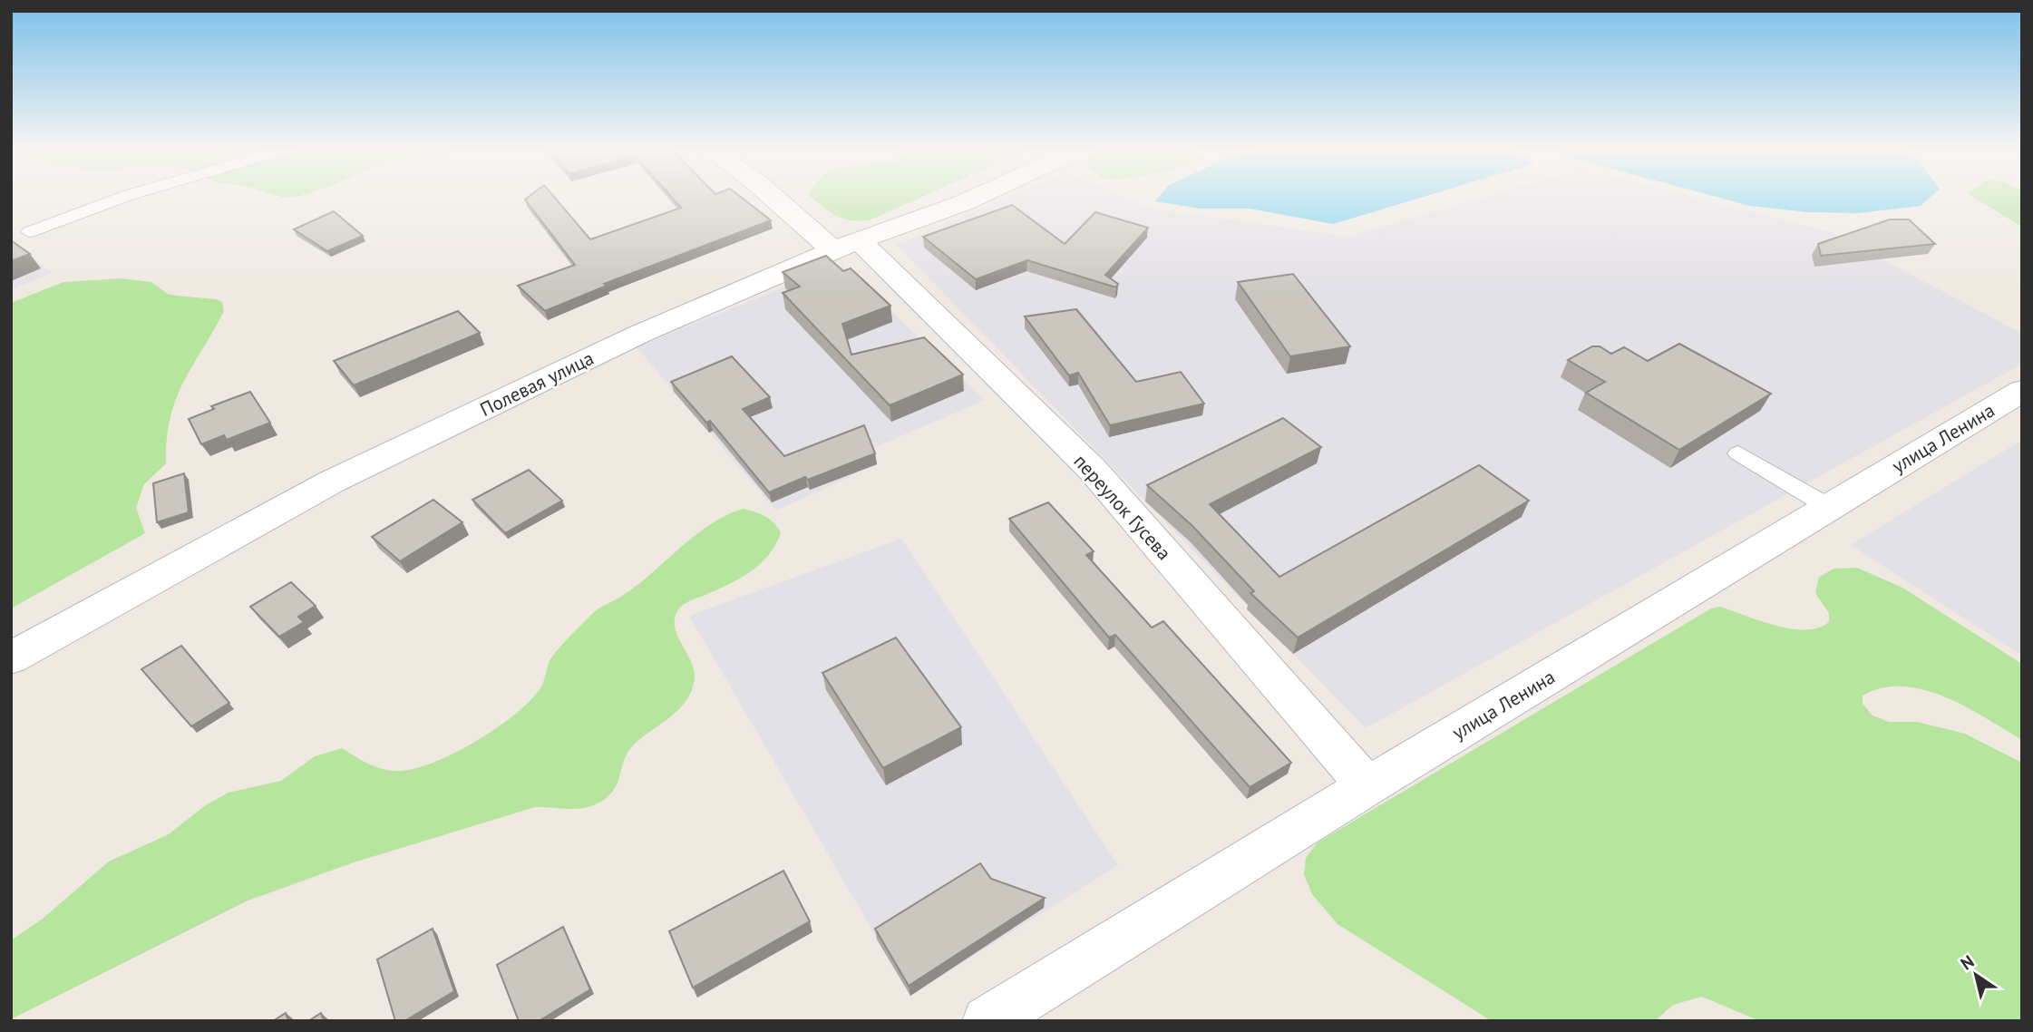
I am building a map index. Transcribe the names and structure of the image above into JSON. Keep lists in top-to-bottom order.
{
  "streets": {
    "street": ["Полевая улица", "улица Ленина", "переулок Гусева"]
  },
  "crossings": [
    ["Полевая улица", "переулок Гусева"],
    ["улица Ленина", "переулок Гусева"]
  ],
  "north": "top left"
}
